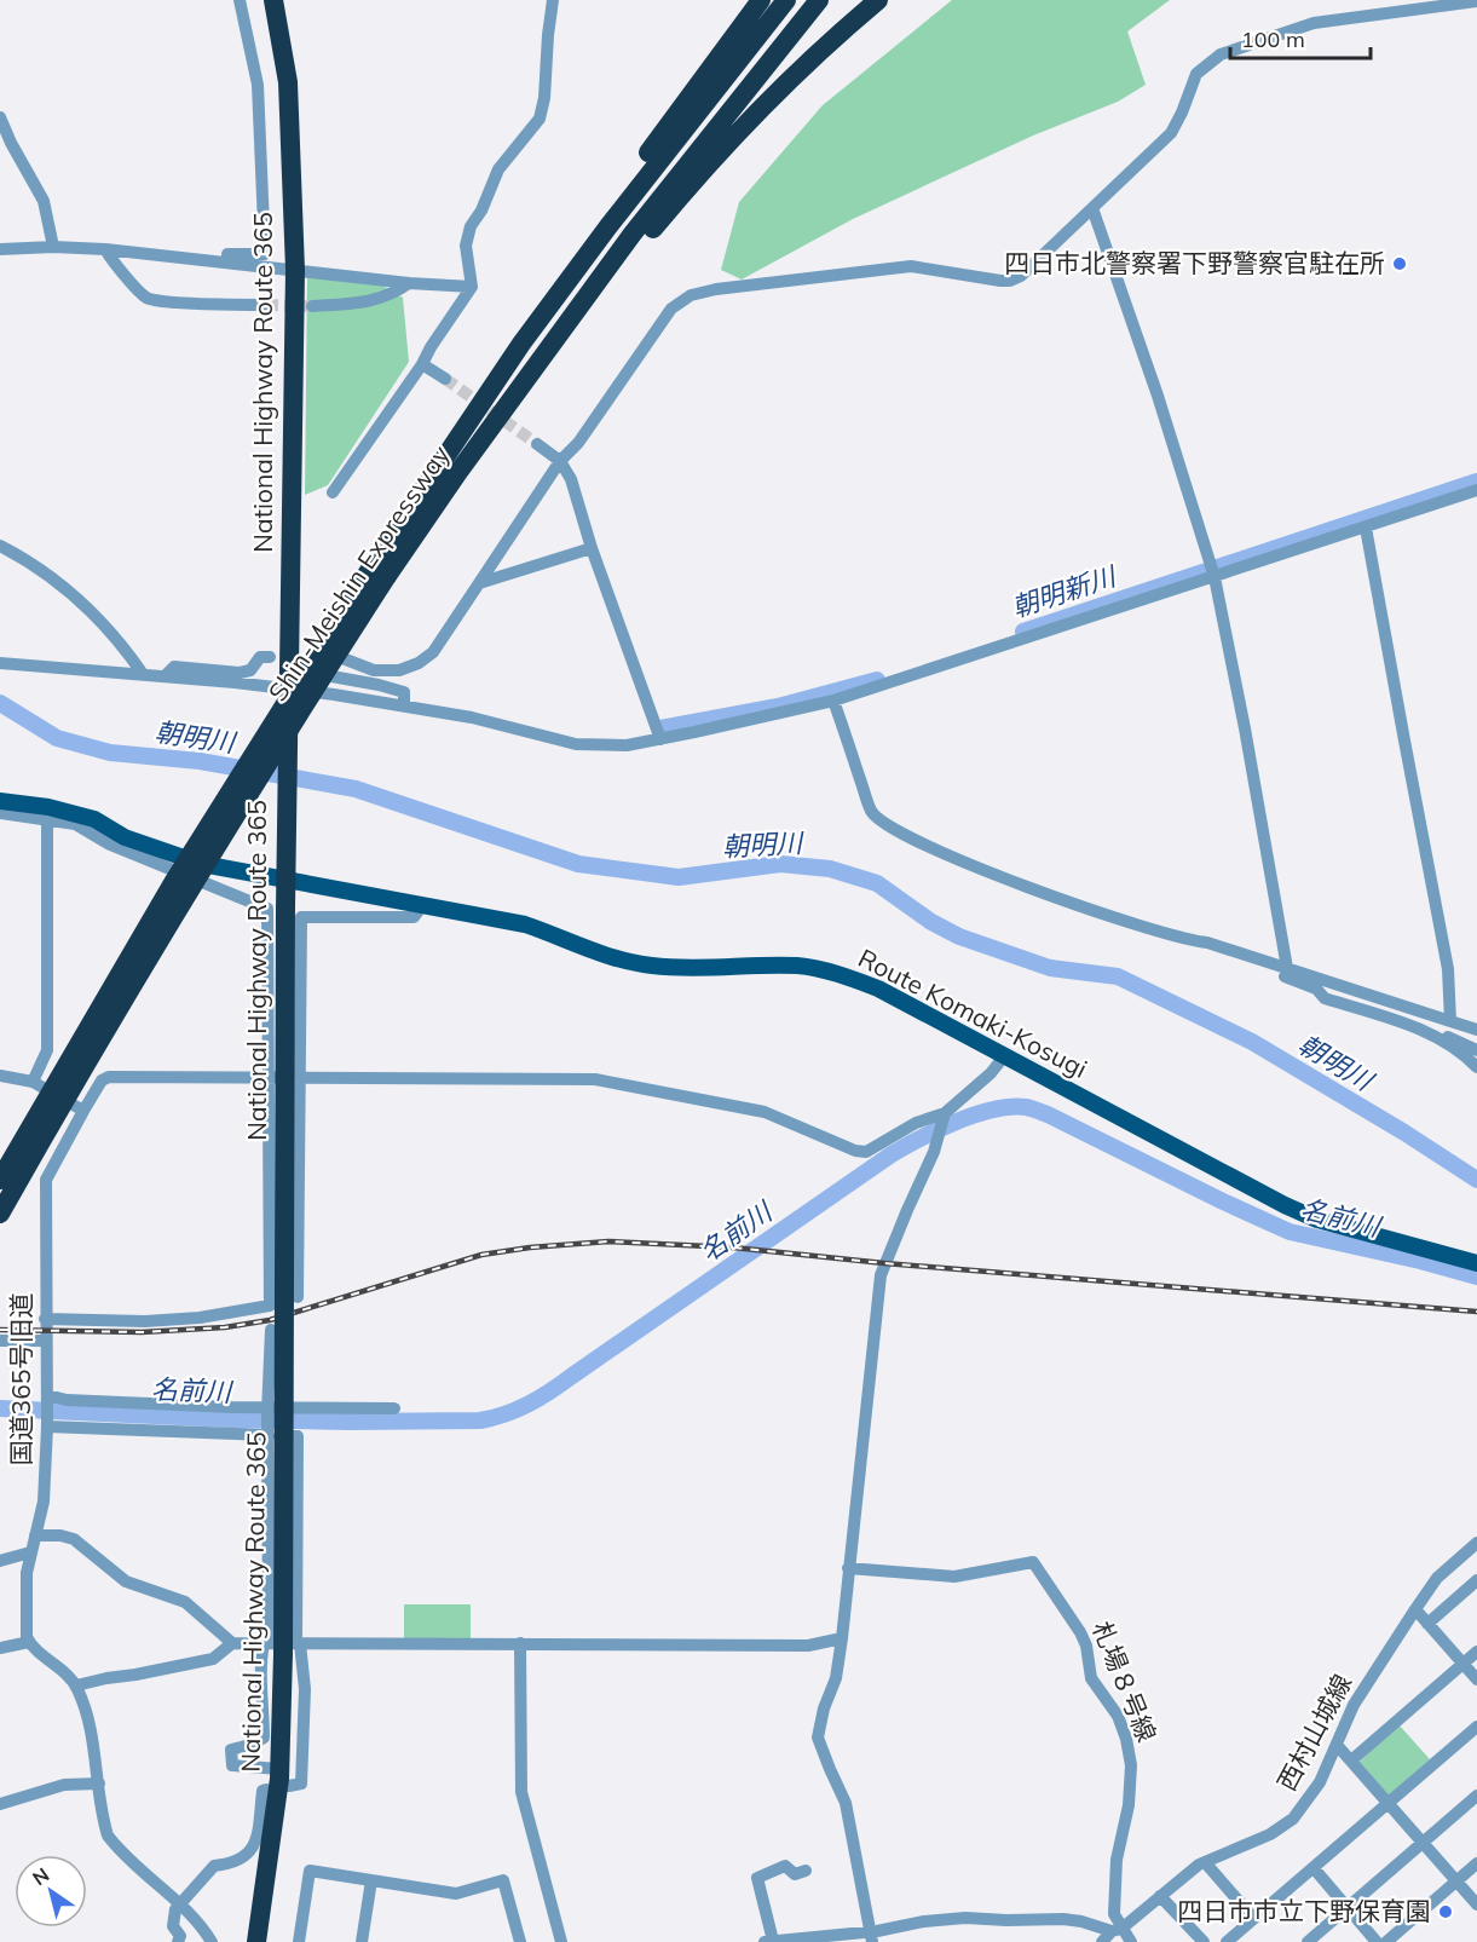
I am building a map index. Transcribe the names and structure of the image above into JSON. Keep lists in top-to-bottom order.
{
  "streets": {
    "highway": ["National Highway Route 365", "Shin-Meishin Expressway"],
    "main road": ["Route Komaki-Kosugi"],
    "street": ["国道365号旧道", "札場８号線", "西村山城線"]
  },
  "crossings": [
    ["National Highway Route 365", "Route Komaki-Kosugi"],
    ["札場８号線", "西村山城線"]
  ],
  "water": ["朝明新川", "朝明川", "名前川"],
  "places": ["四日市北警察署下野警察官駐在所", "四日市市立下野保育園"],
  "scale_bar": "100 m",
  "north": "top left"
}
